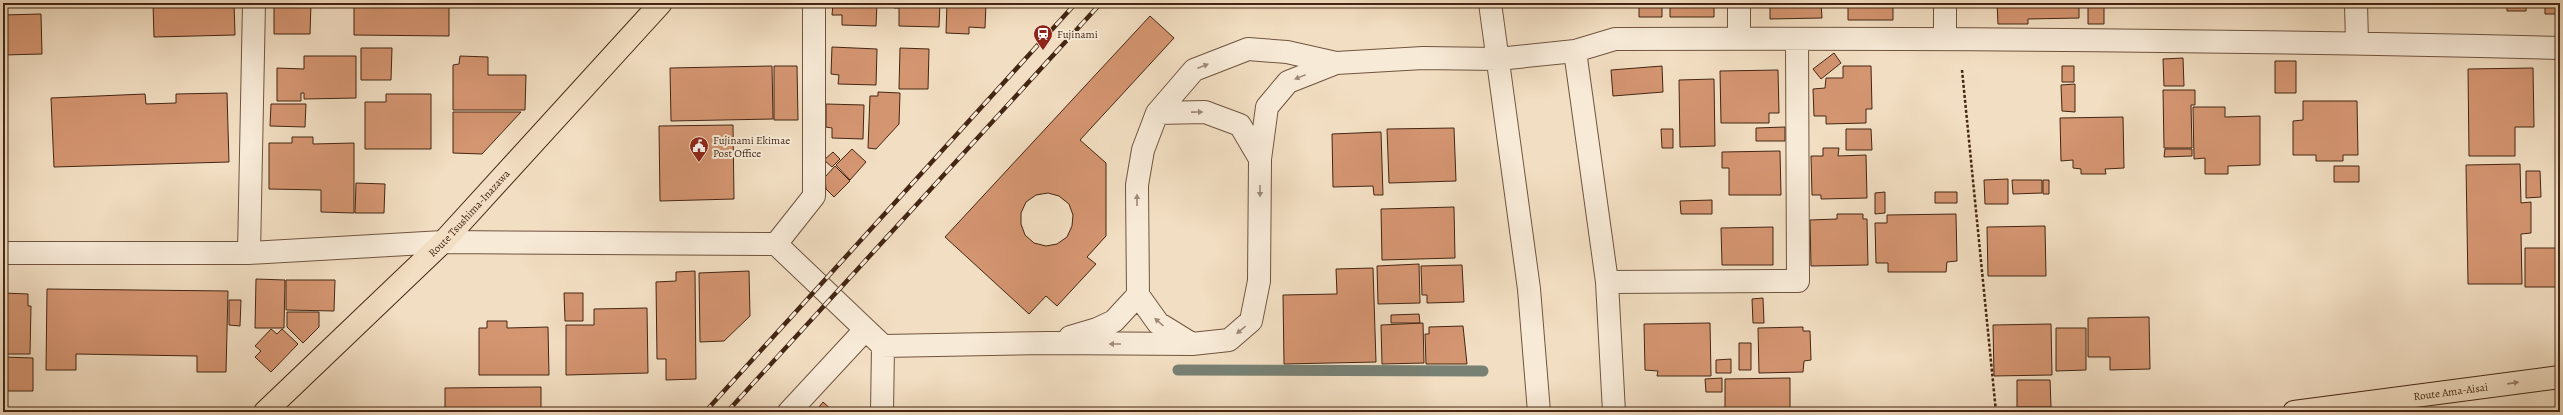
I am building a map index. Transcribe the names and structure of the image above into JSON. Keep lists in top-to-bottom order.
{
  "streets": {
    "main road": ["Route Tsushima-Inazawa", "Route Ama-Aisai"]
  },
  "one_way": ["Route Ama-Aisai"],
  "places": {
    "station": ["Fujinami"],
    "public building": ["Fujinami Ekimae Post Office"]
  }
}
